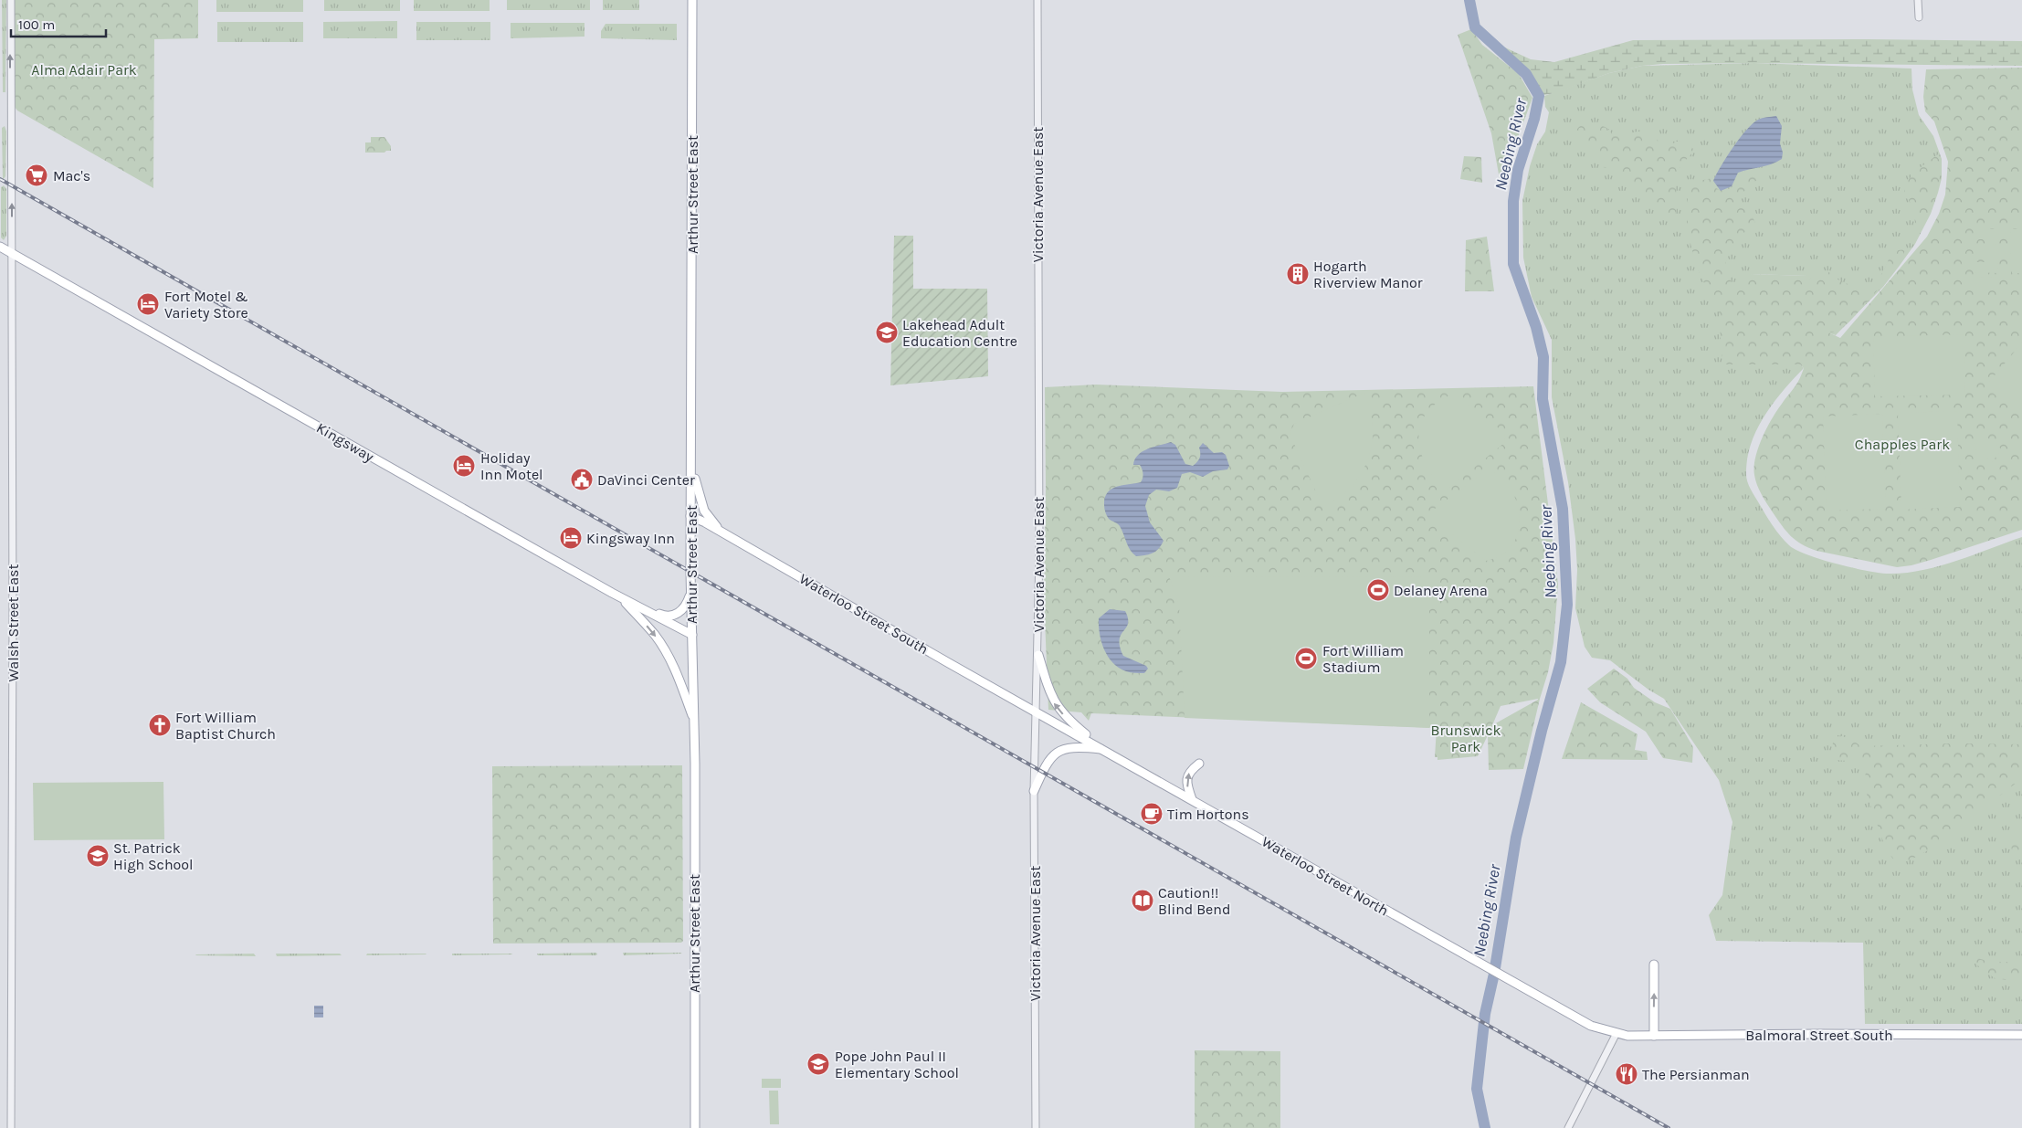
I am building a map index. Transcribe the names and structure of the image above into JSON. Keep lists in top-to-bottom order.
{
  "streets": {
    "main road": [
      "Arthur Street East",
      "Kingsway",
      "Waterloo Street South",
      "Waterloo Street North",
      "Balmoral Street South"
    ],
    "street": ["Victoria Avenue East", "Walsh Street East"]
  },
  "crossings": [
    ["Arthur Street East", "Kingsway"],
    ["Arthur Street East", "Waterloo Street South"],
    ["Victoria Avenue East", "Waterloo Street South"],
    ["Victoria Avenue East", "Waterloo Street North"],
    ["Kingsway", "Walsh Street East"],
    ["Waterloo Street South", "Waterloo Street North"],
    ["Waterloo Street North", "Balmoral Street South"]
  ],
  "water": ["Neebing River"],
  "parks": ["Alma Adair Park", "Chapples Park", "Brunswick Park"],
  "places": {
    "supermarket": ["Mac's"],
    "building": ["Hogarth Riverview Manor"],
    "hotel": ["Fort Motel & Variety Store", "Holiday Inn Motel", "Kingsway Inn"],
    "school or university": ["Lakehead Adult Education Centre", "St. Patrick High School", "Pope John Paul II Elementary School"],
    "public building": ["DaVinci Center"],
    "sports": ["Delaney Arena", "Fort William Stadium"],
    "church": ["Fort William Baptist Church"],
    "cafe": ["Tim Hortons"],
    "library": ["Caution!! Blind Bend"],
    "restaurant": ["The Persianman"]
  },
  "scale_bar": "100 m"
}
